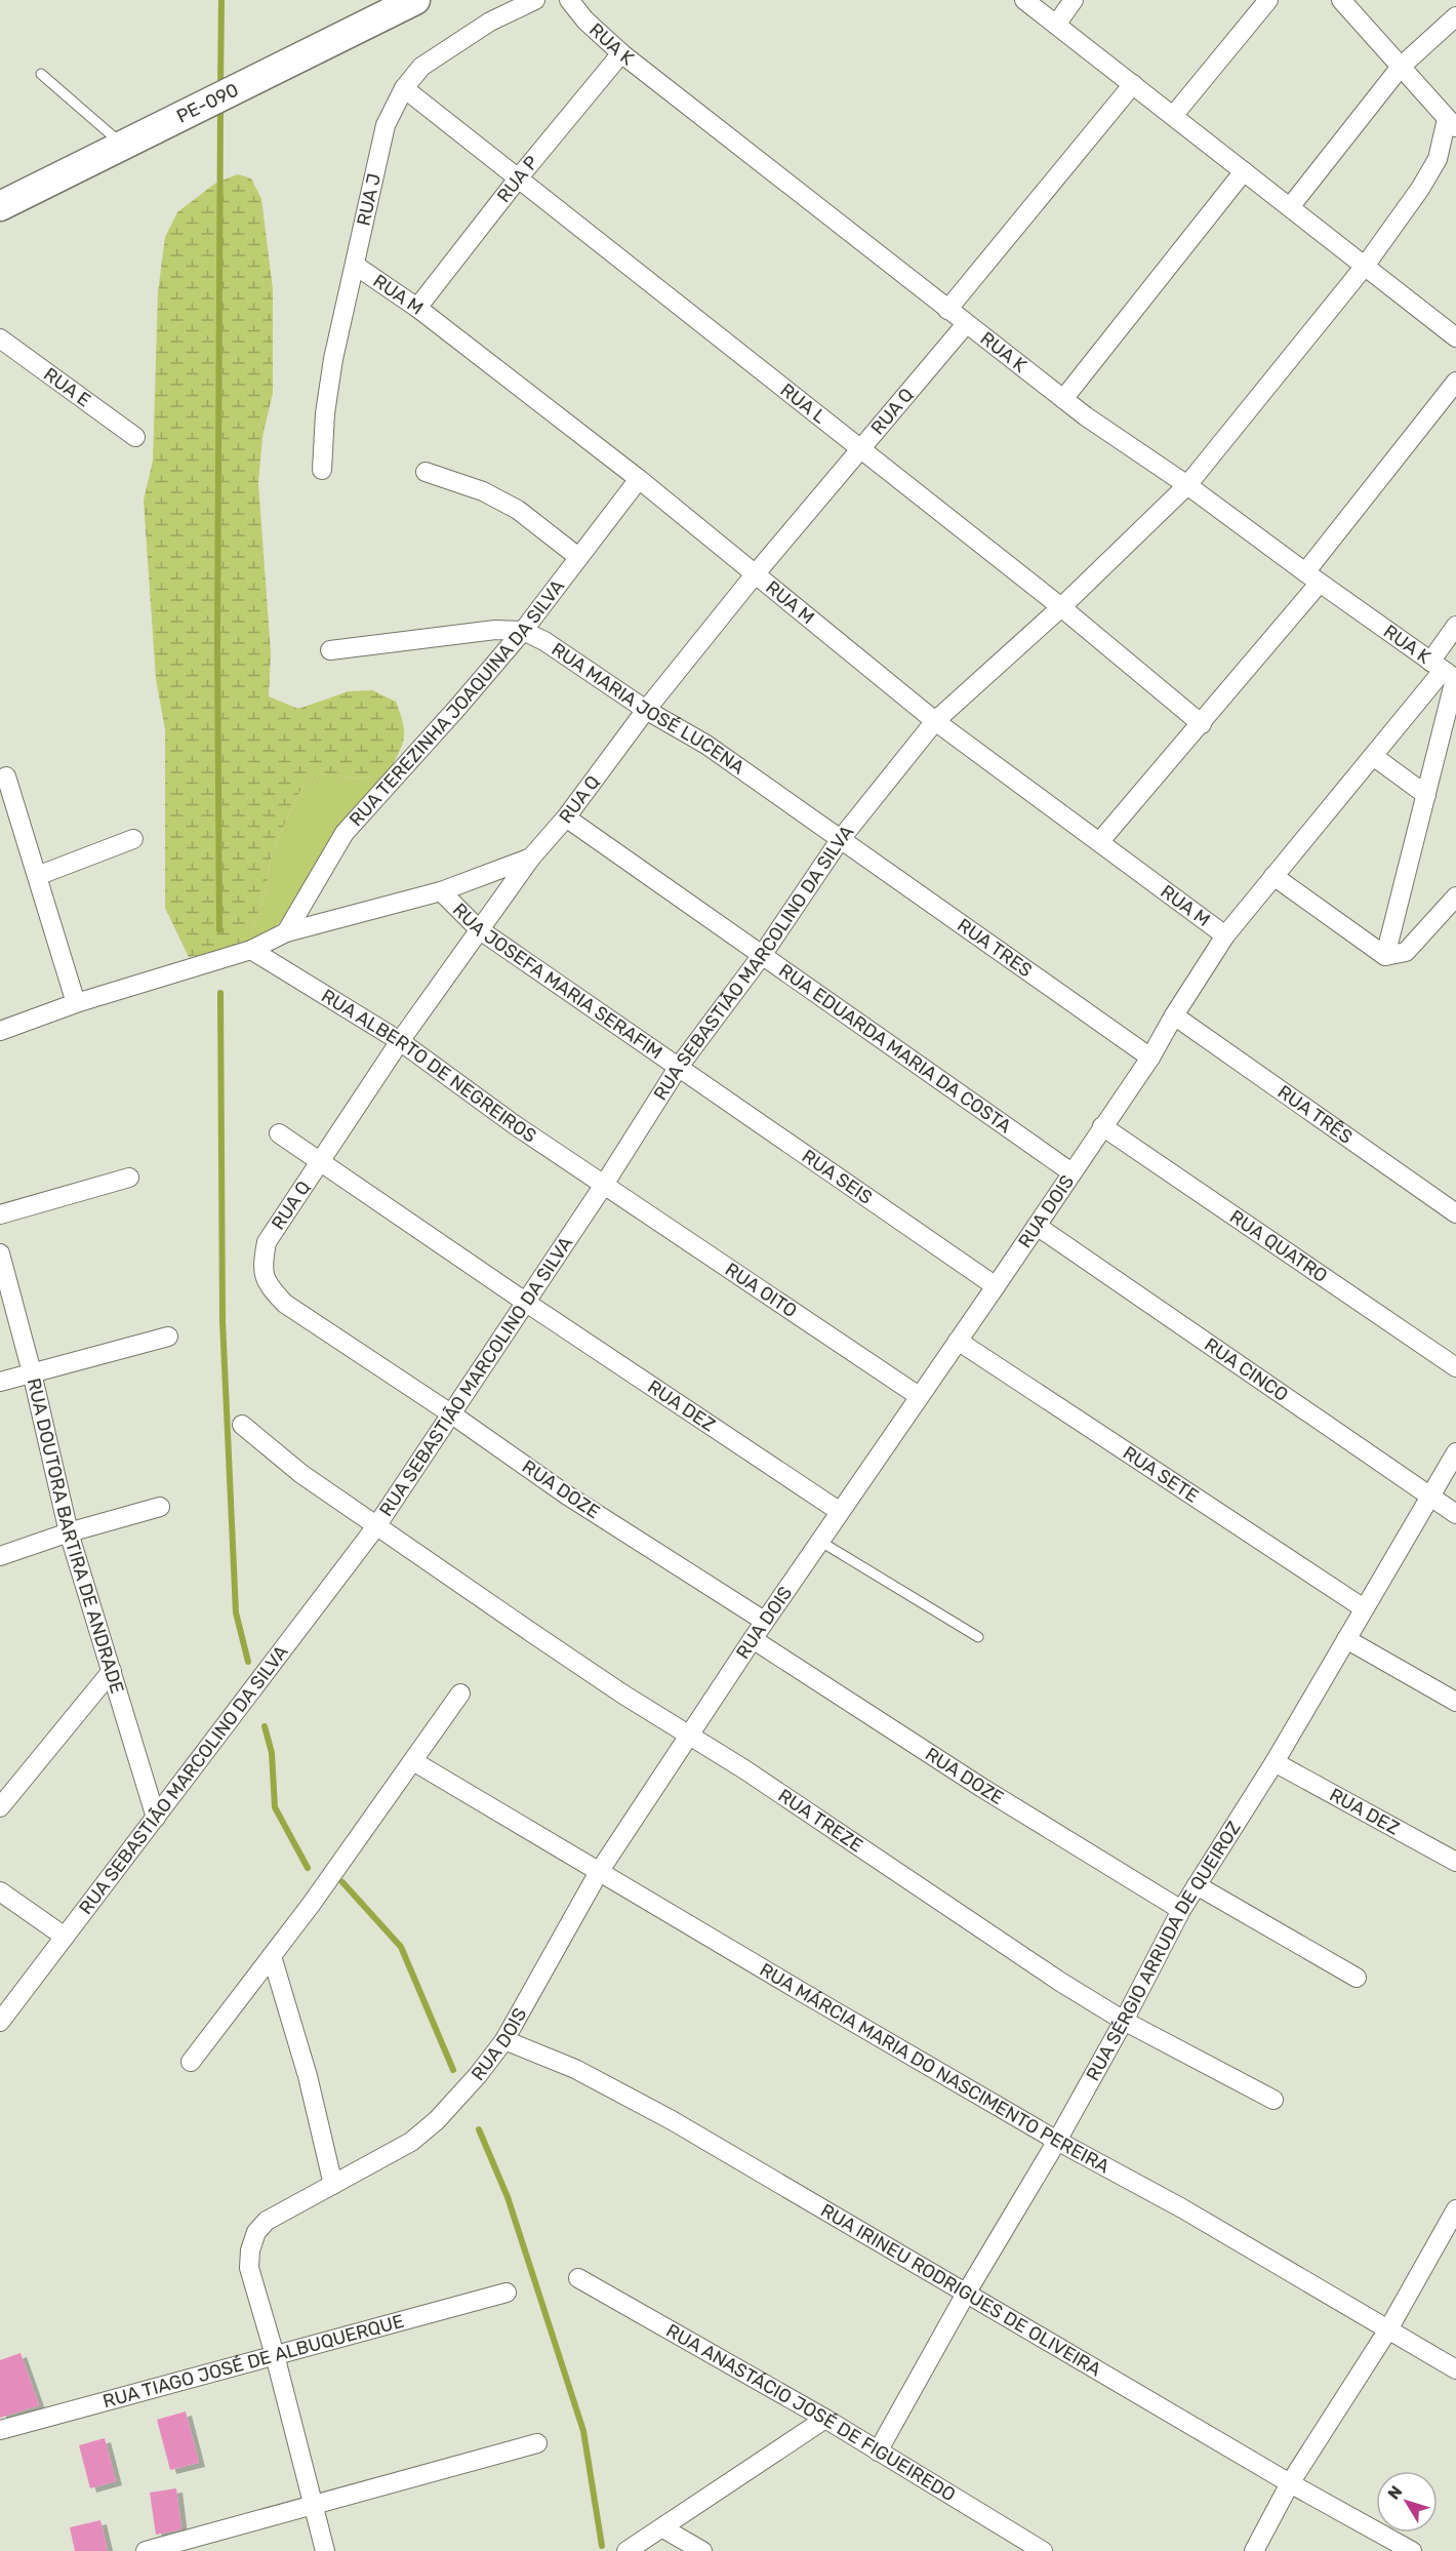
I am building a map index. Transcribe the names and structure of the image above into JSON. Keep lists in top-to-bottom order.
{
  "streets": {
    "main road": ["PE-090"],
    "street": [
      "RUA K",
      "RUA P",
      "RUA J",
      "RUA M",
      "RUA E",
      "RUA L",
      "RUA Q",
      "RUA TEREZINHA JOAQUINA DA SILVA",
      "RUA MARIA JOSÉ LUCENA",
      "RUA TRES",
      "RUA SEBASTIÃO MARCOLINO DA SILVA",
      "RUA JOSEFA MARIA SERAFIM",
      "RUA EDUARDA MARIA DA COSTA",
      "RUA ALBERTO DE NEGREIROS",
      "RUA TRÊS",
      "RUA SEIS",
      "RUA DOIS",
      "RUA QUATRO",
      "RUA OITO",
      "RUA CINCO",
      "RUA DEZ",
      "RUA SETE",
      "RUA DOZE",
      "RUA DOUTORA BARTIRA DE ANDRADE",
      "RUA TREZE",
      "RUA SÉRGIO ARRUDA DE QUEIROZ",
      "RUA MÁRCIA MARIA DO NASCIMENTO PEREIRA",
      "RUA IRINEU RODRIGUES DE OLIVEIRA",
      "RUA TIAGO JOSÉ DE ALBUQUERQUE",
      "RUA ANASTÁCIO JOSÉ DE FIGUEIREDO"
    ]
  },
  "crossings": [
    ["RUA K", "RUA P"],
    ["RUA K", "RUA Q"],
    ["RUA K", "RUA SEBASTIÃO MARCOLINO DA SILVA"],
    ["RUA K", "RUA DOIS"],
    ["RUA P", "RUA M"],
    ["RUA P", "RUA L"],
    ["RUA J", "RUA M"],
    ["RUA J", "RUA L"],
    ["RUA M", "RUA Q"],
    ["RUA M", "RUA TEREZINHA JOAQUINA DA SILVA"],
    ["RUA M", "RUA SEBASTIÃO MARCOLINO DA SILVA"],
    ["RUA M", "RUA DOIS"],
    ["RUA L", "RUA Q"],
    ["RUA L", "RUA SEBASTIÃO MARCOLINO DA SILVA"],
    ["RUA Q", "RUA MARIA JOSÉ LUCENA"],
    ["RUA Q", "RUA SEBASTIÃO MARCOLINO DA SILVA"],
    ["RUA Q", "RUA JOSEFA MARIA SERAFIM"],
    ["RUA Q", "RUA EDUARDA MARIA DA COSTA"],
    ["RUA Q", "RUA ALBERTO DE NEGREIROS"],
    ["RUA Q", "RUA DEZ"],
    ["RUA Q", "RUA DOZE"],
    ["RUA TEREZINHA JOAQUINA DA SILVA", "RUA MARIA JOSÉ LUCENA"],
    ["RUA MARIA JOSÉ LUCENA", "RUA TRES"],
    ["RUA MARIA JOSÉ LUCENA", "RUA SEBASTIÃO MARCOLINO DA SILVA"],
    ["RUA TRES", "RUA SEBASTIÃO MARCOLINO DA SILVA"],
    ["RUA TRES", "RUA DOIS"],
    ["RUA SEBASTIÃO MARCOLINO DA SILVA", "RUA JOSEFA MARIA SERAFIM"],
    ["RUA SEBASTIÃO MARCOLINO DA SILVA", "RUA EDUARDA MARIA DA COSTA"],
    ["RUA SEBASTIÃO MARCOLINO DA SILVA", "RUA ALBERTO DE NEGREIROS"],
    ["RUA SEBASTIÃO MARCOLINO DA SILVA", "RUA SEIS"],
    ["RUA SEBASTIÃO MARCOLINO DA SILVA", "RUA OITO"],
    ["RUA SEBASTIÃO MARCOLINO DA SILVA", "RUA DEZ"],
    ["RUA SEBASTIÃO MARCOLINO DA SILVA", "RUA DOZE"],
    ["RUA SEBASTIÃO MARCOLINO DA SILVA", "RUA DOUTORA BARTIRA DE ANDRADE"],
    ["RUA SEBASTIÃO MARCOLINO DA SILVA", "RUA TREZE"],
    ["RUA JOSEFA MARIA SERAFIM", "RUA SEIS"],
    ["RUA EDUARDA MARIA DA COSTA", "RUA DOIS"],
    ["RUA ALBERTO DE NEGREIROS", "RUA OITO"],
    ["RUA TRÊS", "RUA DOIS"],
    ["RUA SEIS", "RUA DOIS"],
    ["RUA DOIS", "RUA QUATRO"],
    ["RUA DOIS", "RUA OITO"],
    ["RUA DOIS", "RUA CINCO"],
    ["RUA DOIS", "RUA DEZ"],
    ["RUA DOIS", "RUA SETE"],
    ["RUA DOIS", "RUA DOZE"],
    ["RUA DOIS", "RUA TREZE"],
    ["RUA DOIS", "RUA MÁRCIA MARIA DO NASCIMENTO PEREIRA"],
    ["RUA DOIS", "RUA IRINEU RODRIGUES DE OLIVEIRA"],
    ["RUA DOIS", "RUA TIAGO JOSÉ DE ALBUQUERQUE"],
    ["RUA CINCO", "RUA SÉRGIO ARRUDA DE QUEIROZ"],
    ["RUA DEZ", "RUA SÉRGIO ARRUDA DE QUEIROZ"],
    ["RUA SETE", "RUA SÉRGIO ARRUDA DE QUEIROZ"],
    ["RUA DOZE", "RUA SÉRGIO ARRUDA DE QUEIROZ"],
    ["RUA TREZE", "RUA SÉRGIO ARRUDA DE QUEIROZ"],
    ["RUA SÉRGIO ARRUDA DE QUEIROZ", "RUA MÁRCIA MARIA DO NASCIMENTO PEREIRA"],
    ["RUA SÉRGIO ARRUDA DE QUEIROZ", "RUA IRINEU RODRIGUES DE OLIVEIRA"],
    ["RUA SÉRGIO ARRUDA DE QUEIROZ", "RUA ANASTÁCIO JOSÉ DE FIGUEIREDO"]
  ],
  "north": "top left"
}
